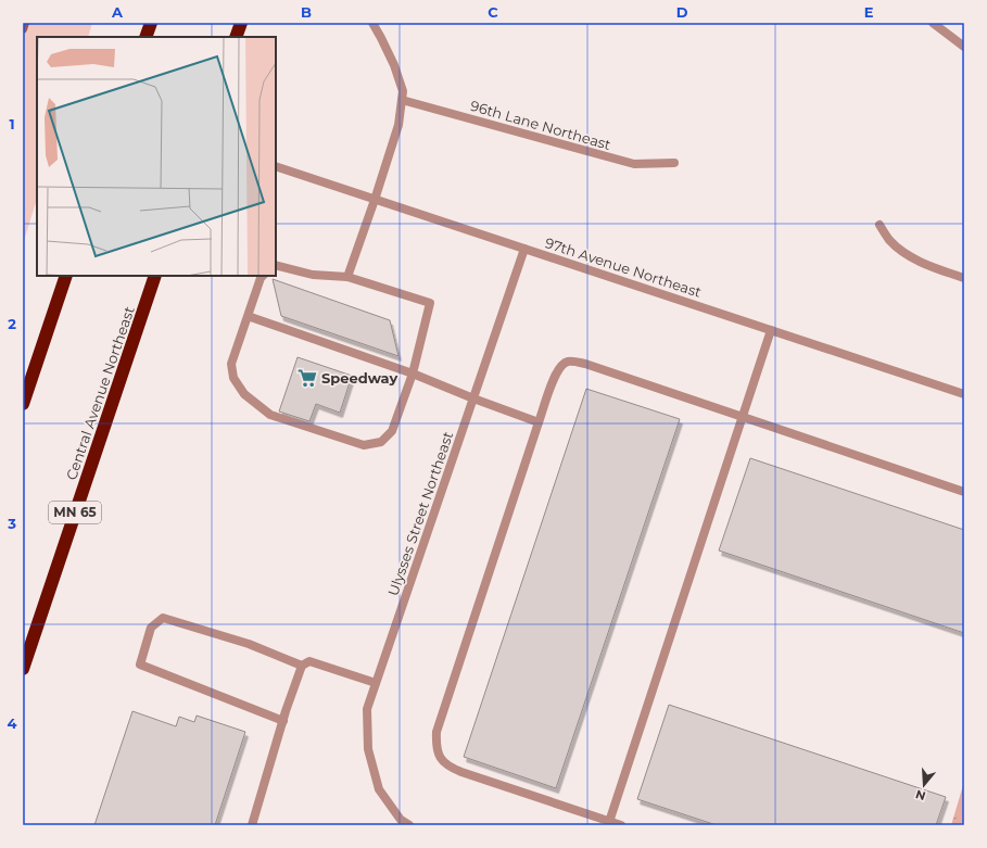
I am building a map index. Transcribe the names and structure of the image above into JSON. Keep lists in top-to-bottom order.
{
  "streets": {
    "highway": ["Central Avenue Northeast", "MN 65"],
    "street": ["96th Lane Northeast", "97th Avenue Northeast", "Ulysses Street Northeast"]
  },
  "crossings": [
    ["97th Avenue Northeast", "Ulysses Street Northeast"]
  ],
  "places": {
    "supermarket": ["Speedway"]
  },
  "north": "bottom",
  "grid": {
    "columns": [
      "A",
      "B",
      "C",
      "D",
      "E"
    ],
    "rows": [
      "1",
      "2",
      "3",
      "4"
    ]
  }
}
